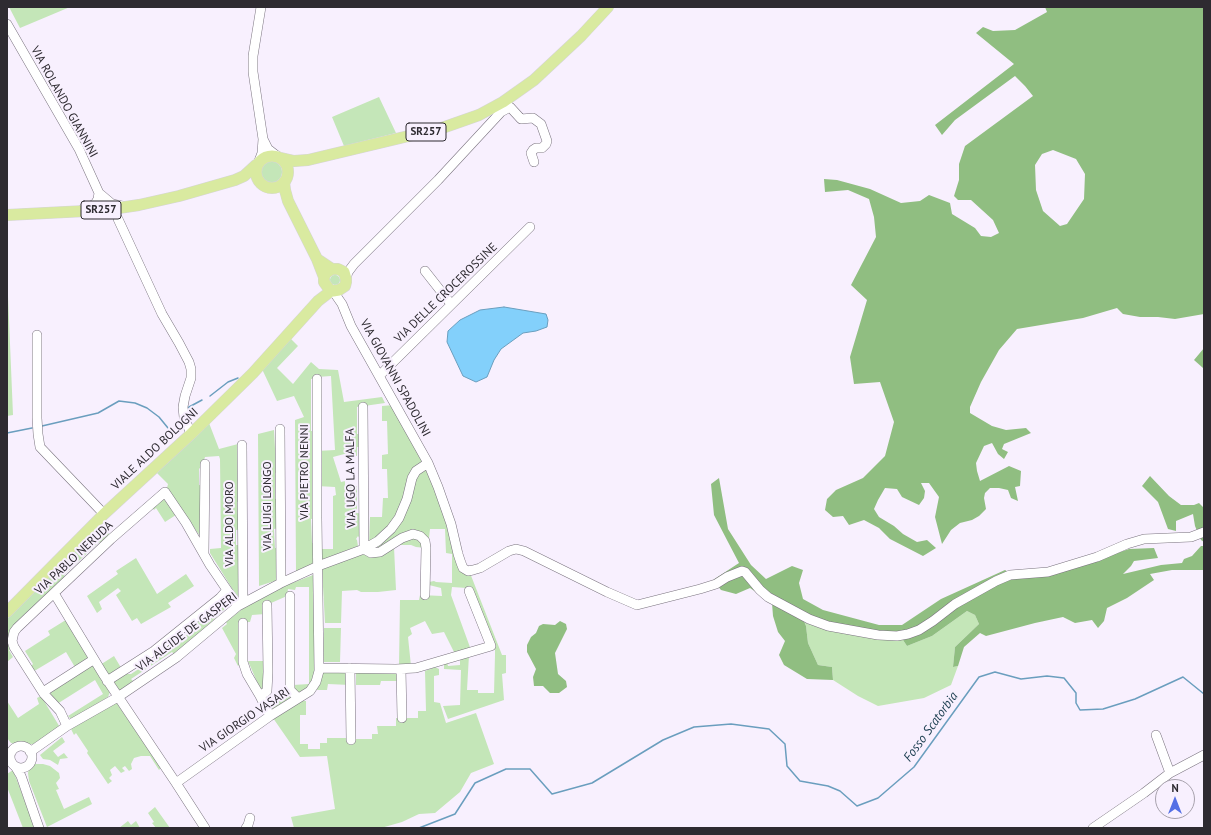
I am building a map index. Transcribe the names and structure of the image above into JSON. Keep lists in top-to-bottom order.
{
  "streets": {
    "main road": ["SR257", "VIALE ALDO BOLOGNI"],
    "street": [
      "VIA ROLANDO GIANNINI",
      "VIA DELLE CROCEROSSINE",
      "VIA GIOVANNI SPADOLINI",
      "VIA PIETRO NENNI",
      "VIA UGO LA MALFA",
      "VIA LUIGI LONGO",
      "VIA ALDO MORO",
      "VIA PABLO NERUDA",
      "VIA ALCIDE DE GASPERI",
      "VIA GIORGIO VASARI"
    ]
  },
  "crossings": [
    ["VIA ROLANDO GIANNINI", "SR257"],
    ["VIA DELLE CROCEROSSINE", "VIA GIOVANNI SPADOLINI"],
    ["VIA GIOVANNI SPADOLINI", "VIALE ALDO BOLOGNI"],
    ["VIA PIETRO NENNI", "VIA ALCIDE DE GASPERI"],
    ["VIA PIETRO NENNI", "VIA GIORGIO VASARI"],
    ["VIA UGO LA MALFA", "VIA ALCIDE DE GASPERI"],
    ["VIA LUIGI LONGO", "VIA ALCIDE DE GASPERI"],
    ["VIA ALDO MORO", "VIA ALCIDE DE GASPERI"],
    ["VIA ALCIDE DE GASPERI", "VIA GIORGIO VASARI"]
  ],
  "water": ["Fosso Scatorbia"],
  "north": "top"
}
